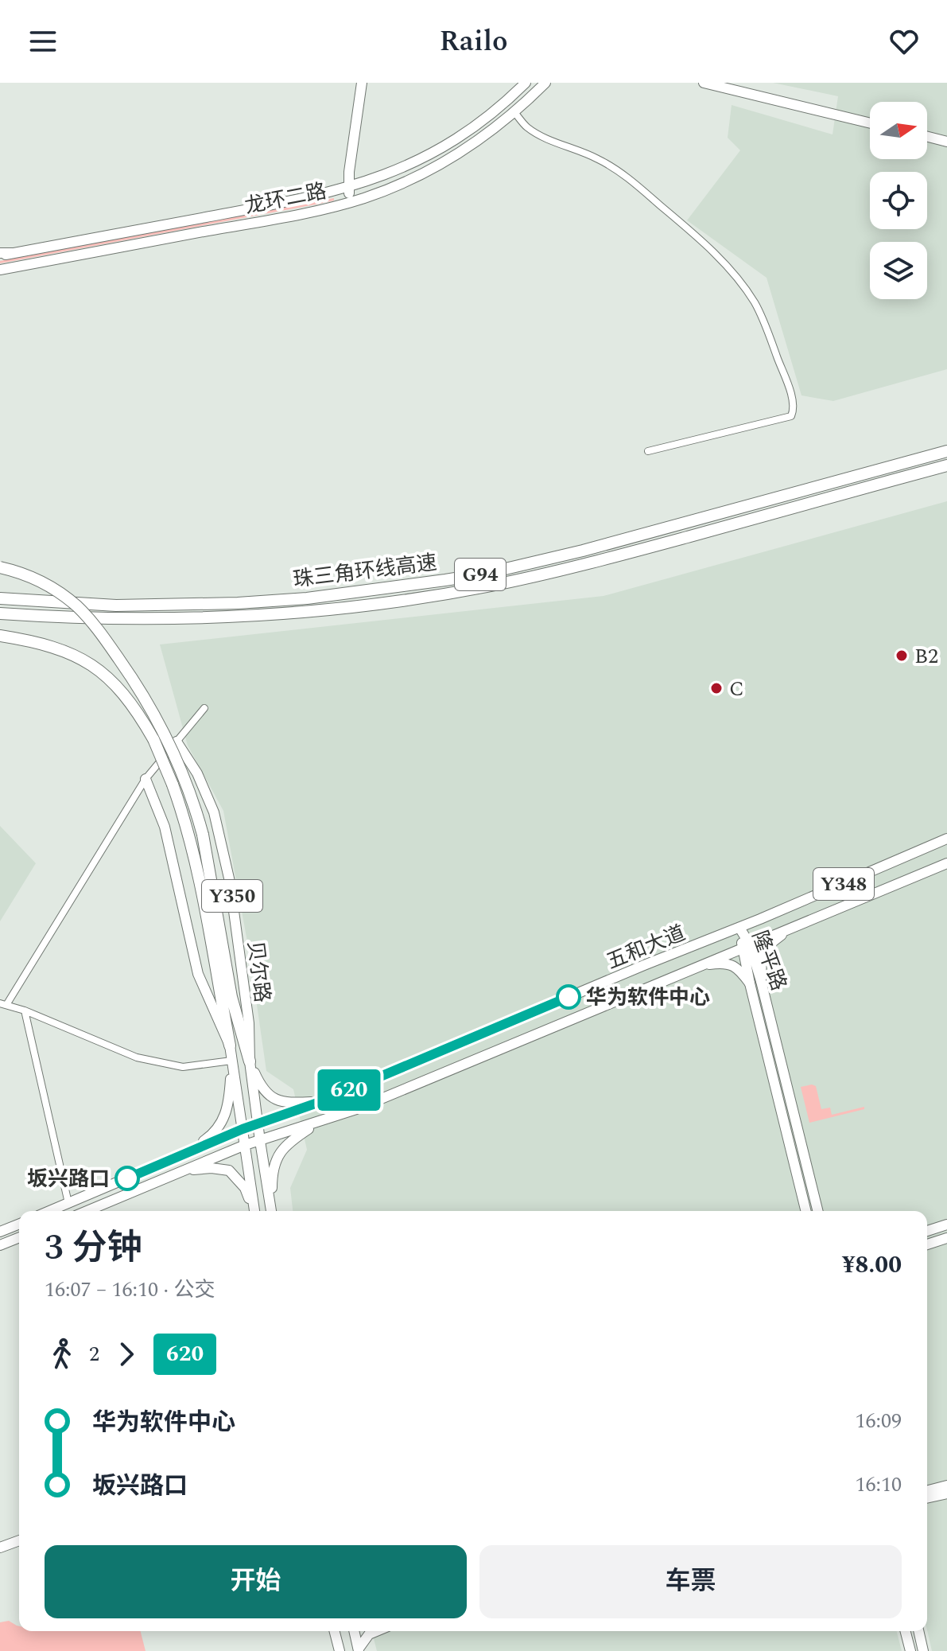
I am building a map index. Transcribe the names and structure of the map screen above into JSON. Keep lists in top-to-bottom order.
{
  "streets": {
    "highway": ["珠三角环线高速", "G94"],
    "main road": [
      "龙环二路",
      "Y348",
      "Y350",
      "五和大道",
      "隆平路",
      "贝尔路"
    ]
  },
  "crossings": [
    ["Y350", "五和大道"],
    ["五和大道", "隆平路"],
    ["五和大道", "贝尔路"]
  ],
  "places": [
    "B2",
    "C",
    "华为软件中心",
    "坂兴路口"
  ],
  "lines": ["bus line 620"],
  "north": "right",
  "page": {
    "header": "Railo",
    "on_map": "620",
    "heading": ["3 分钟", "16:07 – 16:10 · 公交", "¥8.00"],
    "legs": ["2", "620"],
    "list": [
      {
        "name": "华为软件中心",
        "value": "16:09"
      },
      {
        "name": "坂兴路口",
        "value": "16:10"
      }
    ],
    "buttons": ["开始", "车票"]
  }
}
